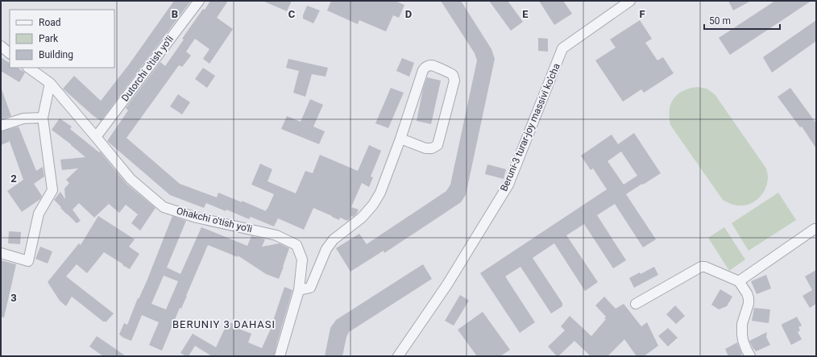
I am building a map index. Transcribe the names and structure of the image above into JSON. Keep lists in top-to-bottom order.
{
  "streets": {
    "street": ["Dutorchi o'tish yo'li", "Beruni-3 turar-joy massivi ko'cha", "Ohakchi o'tish yo'li"]
  },
  "crossings": [
    ["Dutorchi o'tish yo'li", "Ohakchi o'tish yo'li"]
  ],
  "districts": ["BERUNIY 3 DAHASI"],
  "legend": ["Road", "Park", "Building"],
  "scale_bar": "50 m",
  "grid": {
    "columns": [
      "B",
      "C",
      "D",
      "E",
      "F"
    ],
    "rows": ["2", "3"]
  }
}
